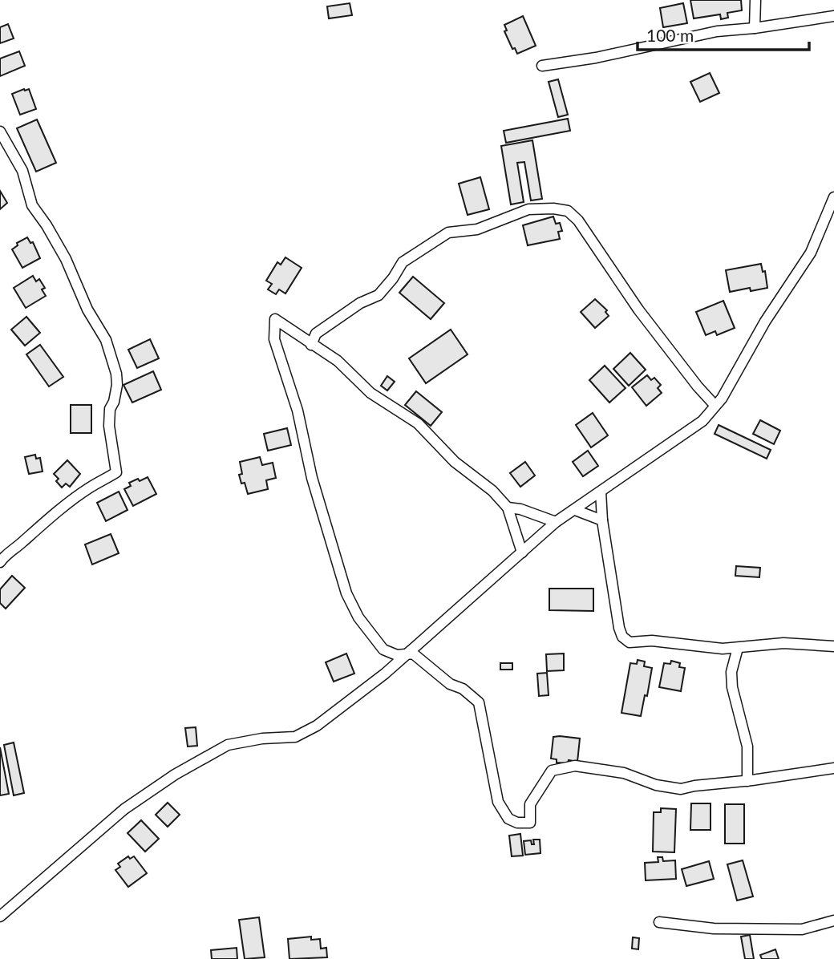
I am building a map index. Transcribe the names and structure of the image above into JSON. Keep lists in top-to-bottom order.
{
  "scale_bar": "100 m"
}
